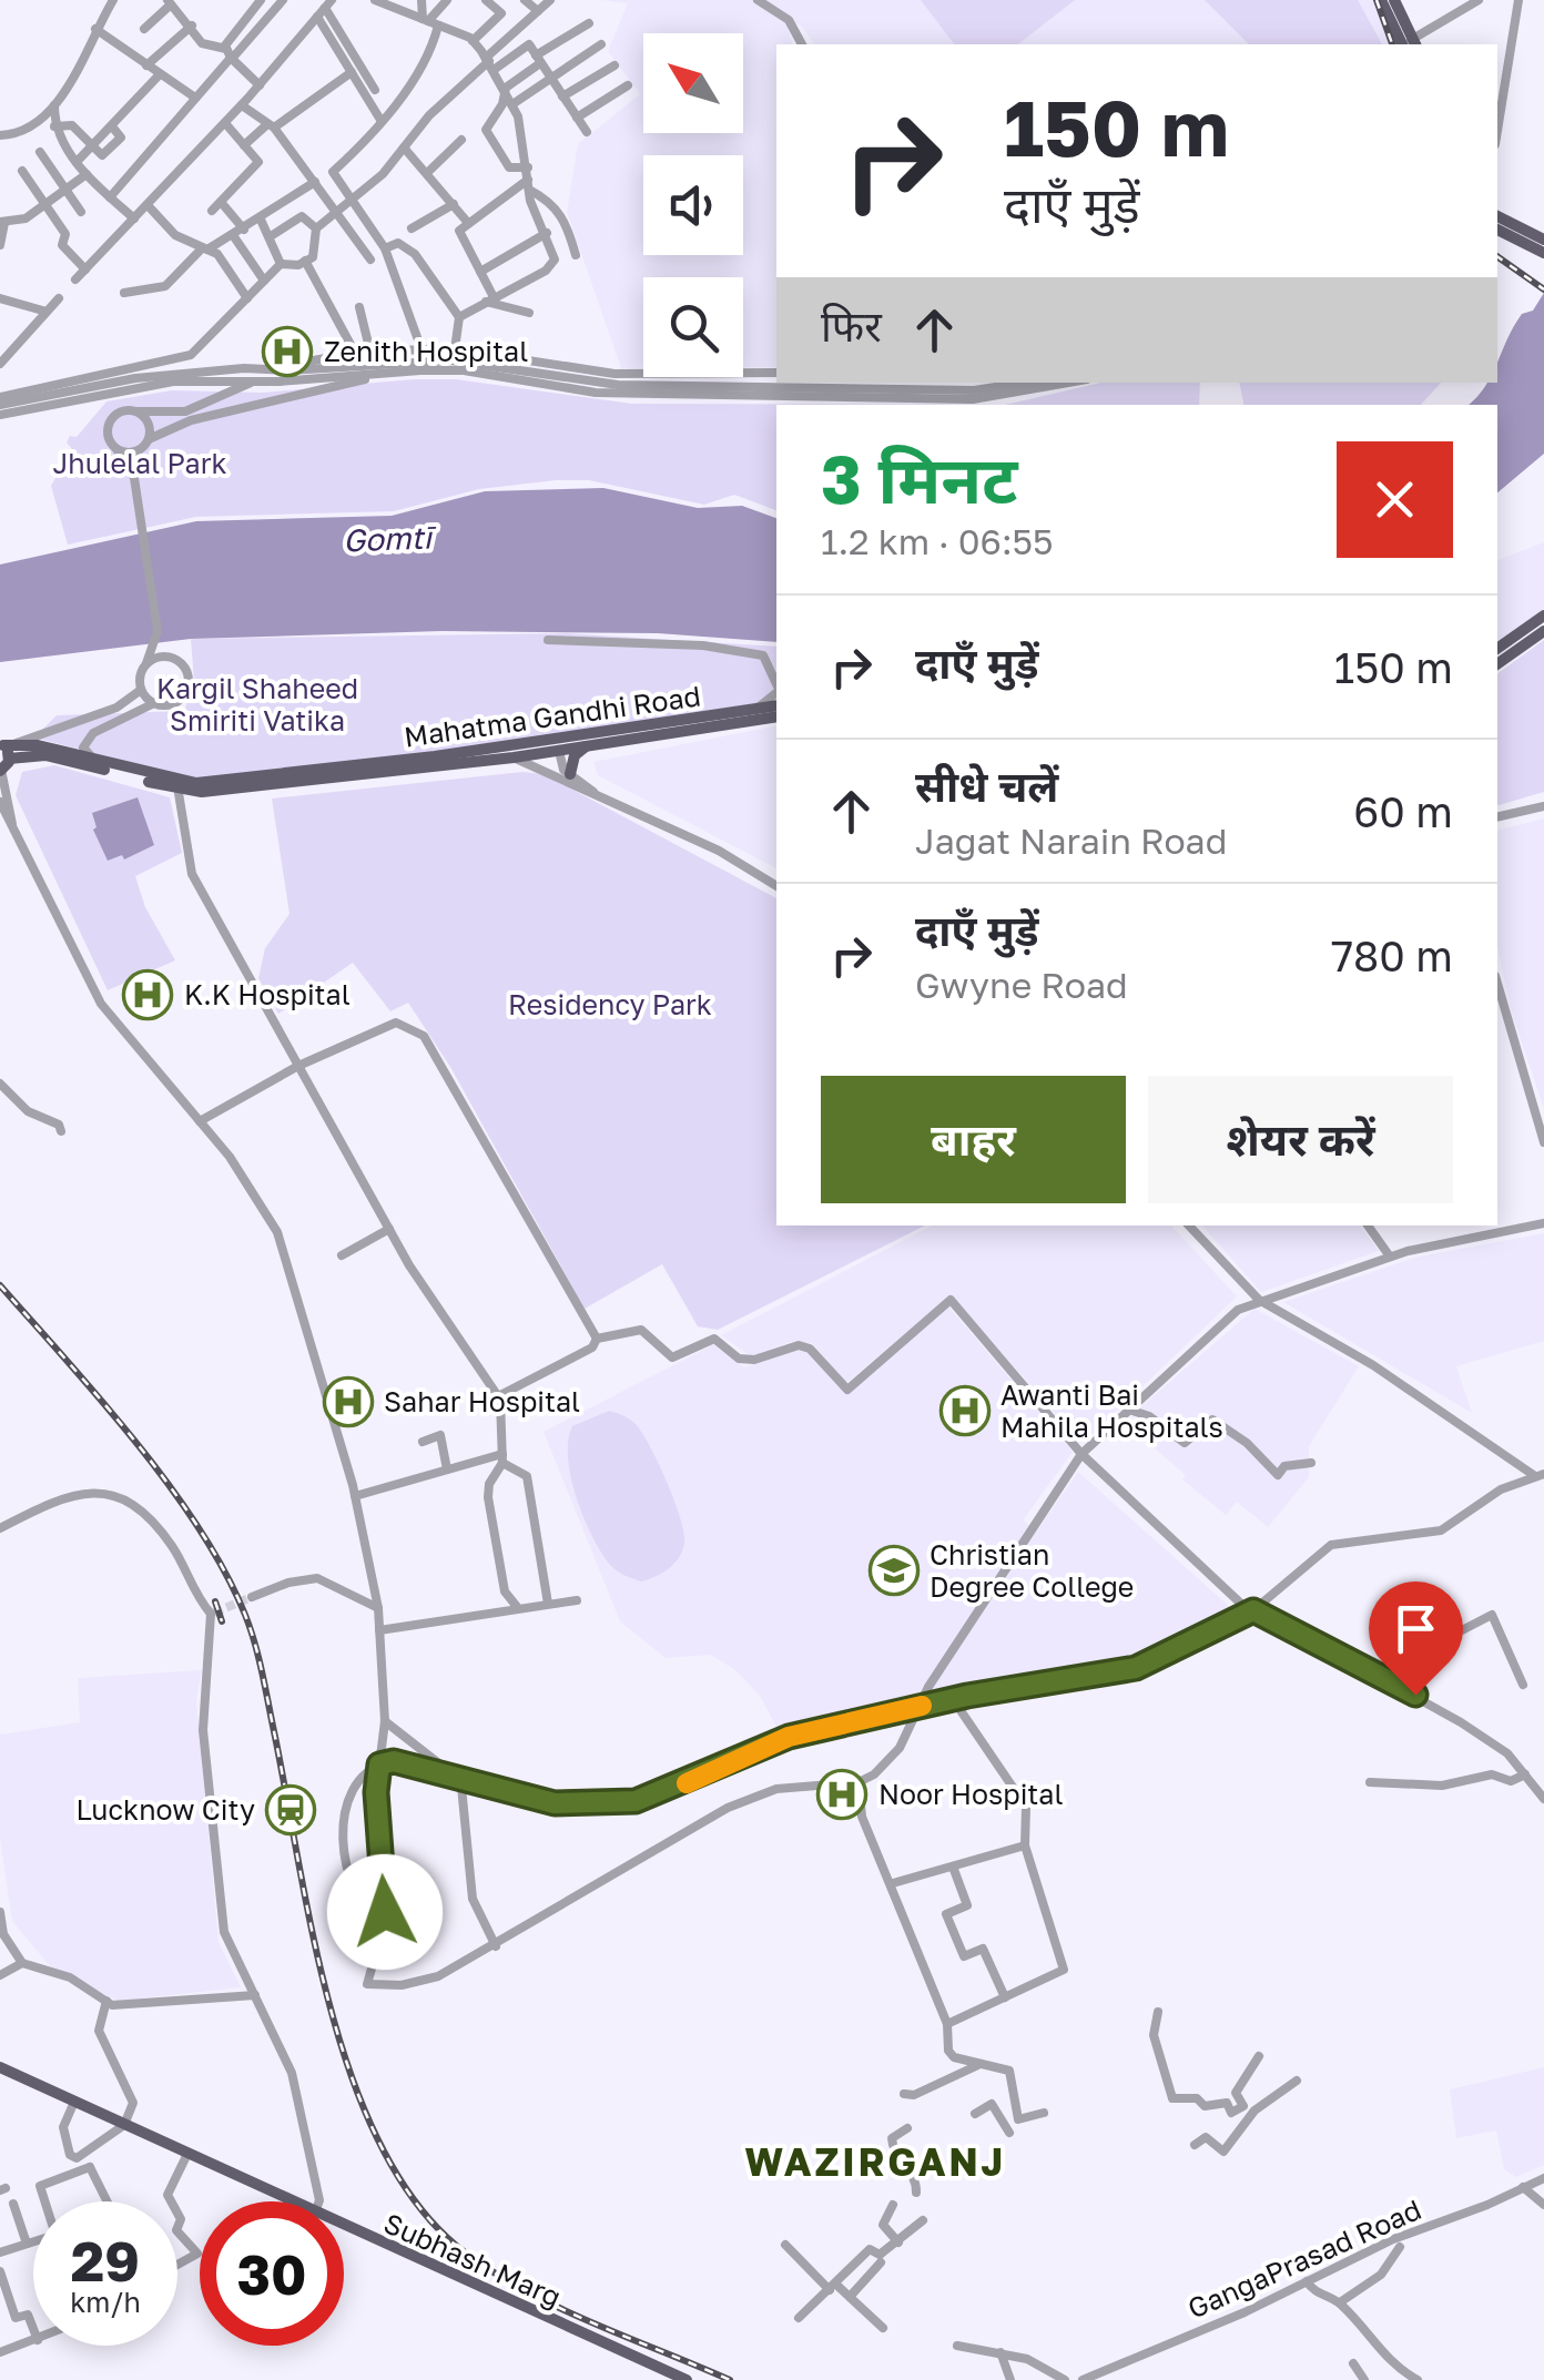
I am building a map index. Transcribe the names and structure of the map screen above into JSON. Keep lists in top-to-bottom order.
{
  "streets": {
    "main road": ["Mahatma Gandhi Road", "Subhash Marg"],
    "street": ["GangaPrasad Road"]
  },
  "districts": ["WAZIRGANJ"],
  "water": ["Gomtī"],
  "parks": ["Jhulelal Park", "Kargil Shaheed Smiriti Vatika", "Residency Park"],
  "places": {
    "hospital": [
      "Zenith Hospital",
      "K.K Hospital",
      "Sahar Hospital",
      "Awanti Bai Mahila Hospitals",
      "Noor Hospital"
    ],
    "school or university": ["Christian Degree College"],
    "station": ["Lucknow City"]
  },
  "north": "top left",
  "page": {
    "turn": ["150 m", "दाएँ मुड़ें"],
    "then": "फिर",
    "heading": ["3 मिनट", "1.2 km · 06:55"],
    "list": [
      {
        "name": "दाएँ मुड़ें",
        "value": "150 m"
      },
      {
        "name": "सीधे चलें",
        "note": "Jagat Narain Road",
        "value": "60 m"
      },
      {
        "name": "दाएँ मुड़ें",
        "note": "Gwyne Road",
        "value": "780 m"
      }
    ],
    "buttons": ["बाहर", "शेयर करें"],
    "speed": "29 km/h",
    "limit": "30"
  }
}
